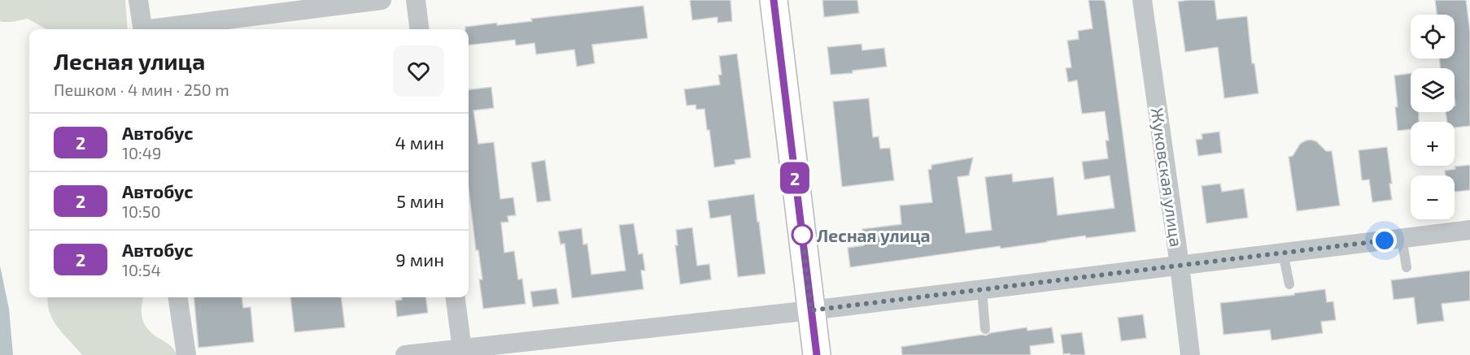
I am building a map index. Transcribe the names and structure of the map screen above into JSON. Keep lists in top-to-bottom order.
{
  "streets": {
    "street": ["Жуковская улица"]
  },
  "places": ["Лесная улица"],
  "lines": ["bus line 2"],
  "page": {
    "on_map": "2",
    "map_buttons": ["+", "−"],
    "heading": ["Лесная улица", "Пешком · 4 мин · 250 m"],
    "list": [
      {
        "mark": "2",
        "name": "Автобус",
        "note": "10:49",
        "value": "4 мин"
      },
      {
        "mark": "2",
        "name": "Автобус",
        "note": "10:50",
        "value": "5 мин"
      },
      {
        "mark": "2",
        "name": "Автобус",
        "note": "10:54",
        "value": "9 мин"
      }
    ]
  }
}
